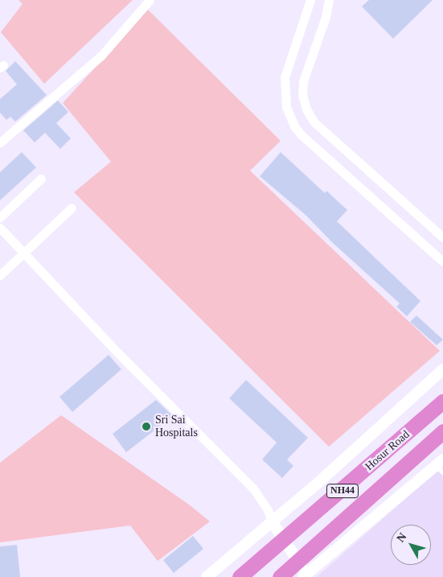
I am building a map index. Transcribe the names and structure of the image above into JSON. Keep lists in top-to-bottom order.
{
  "streets": {
    "highway": ["Hosur Road", "NH44"]
  },
  "places": ["Sri Sai Hospitals"],
  "north": "top left"
}
